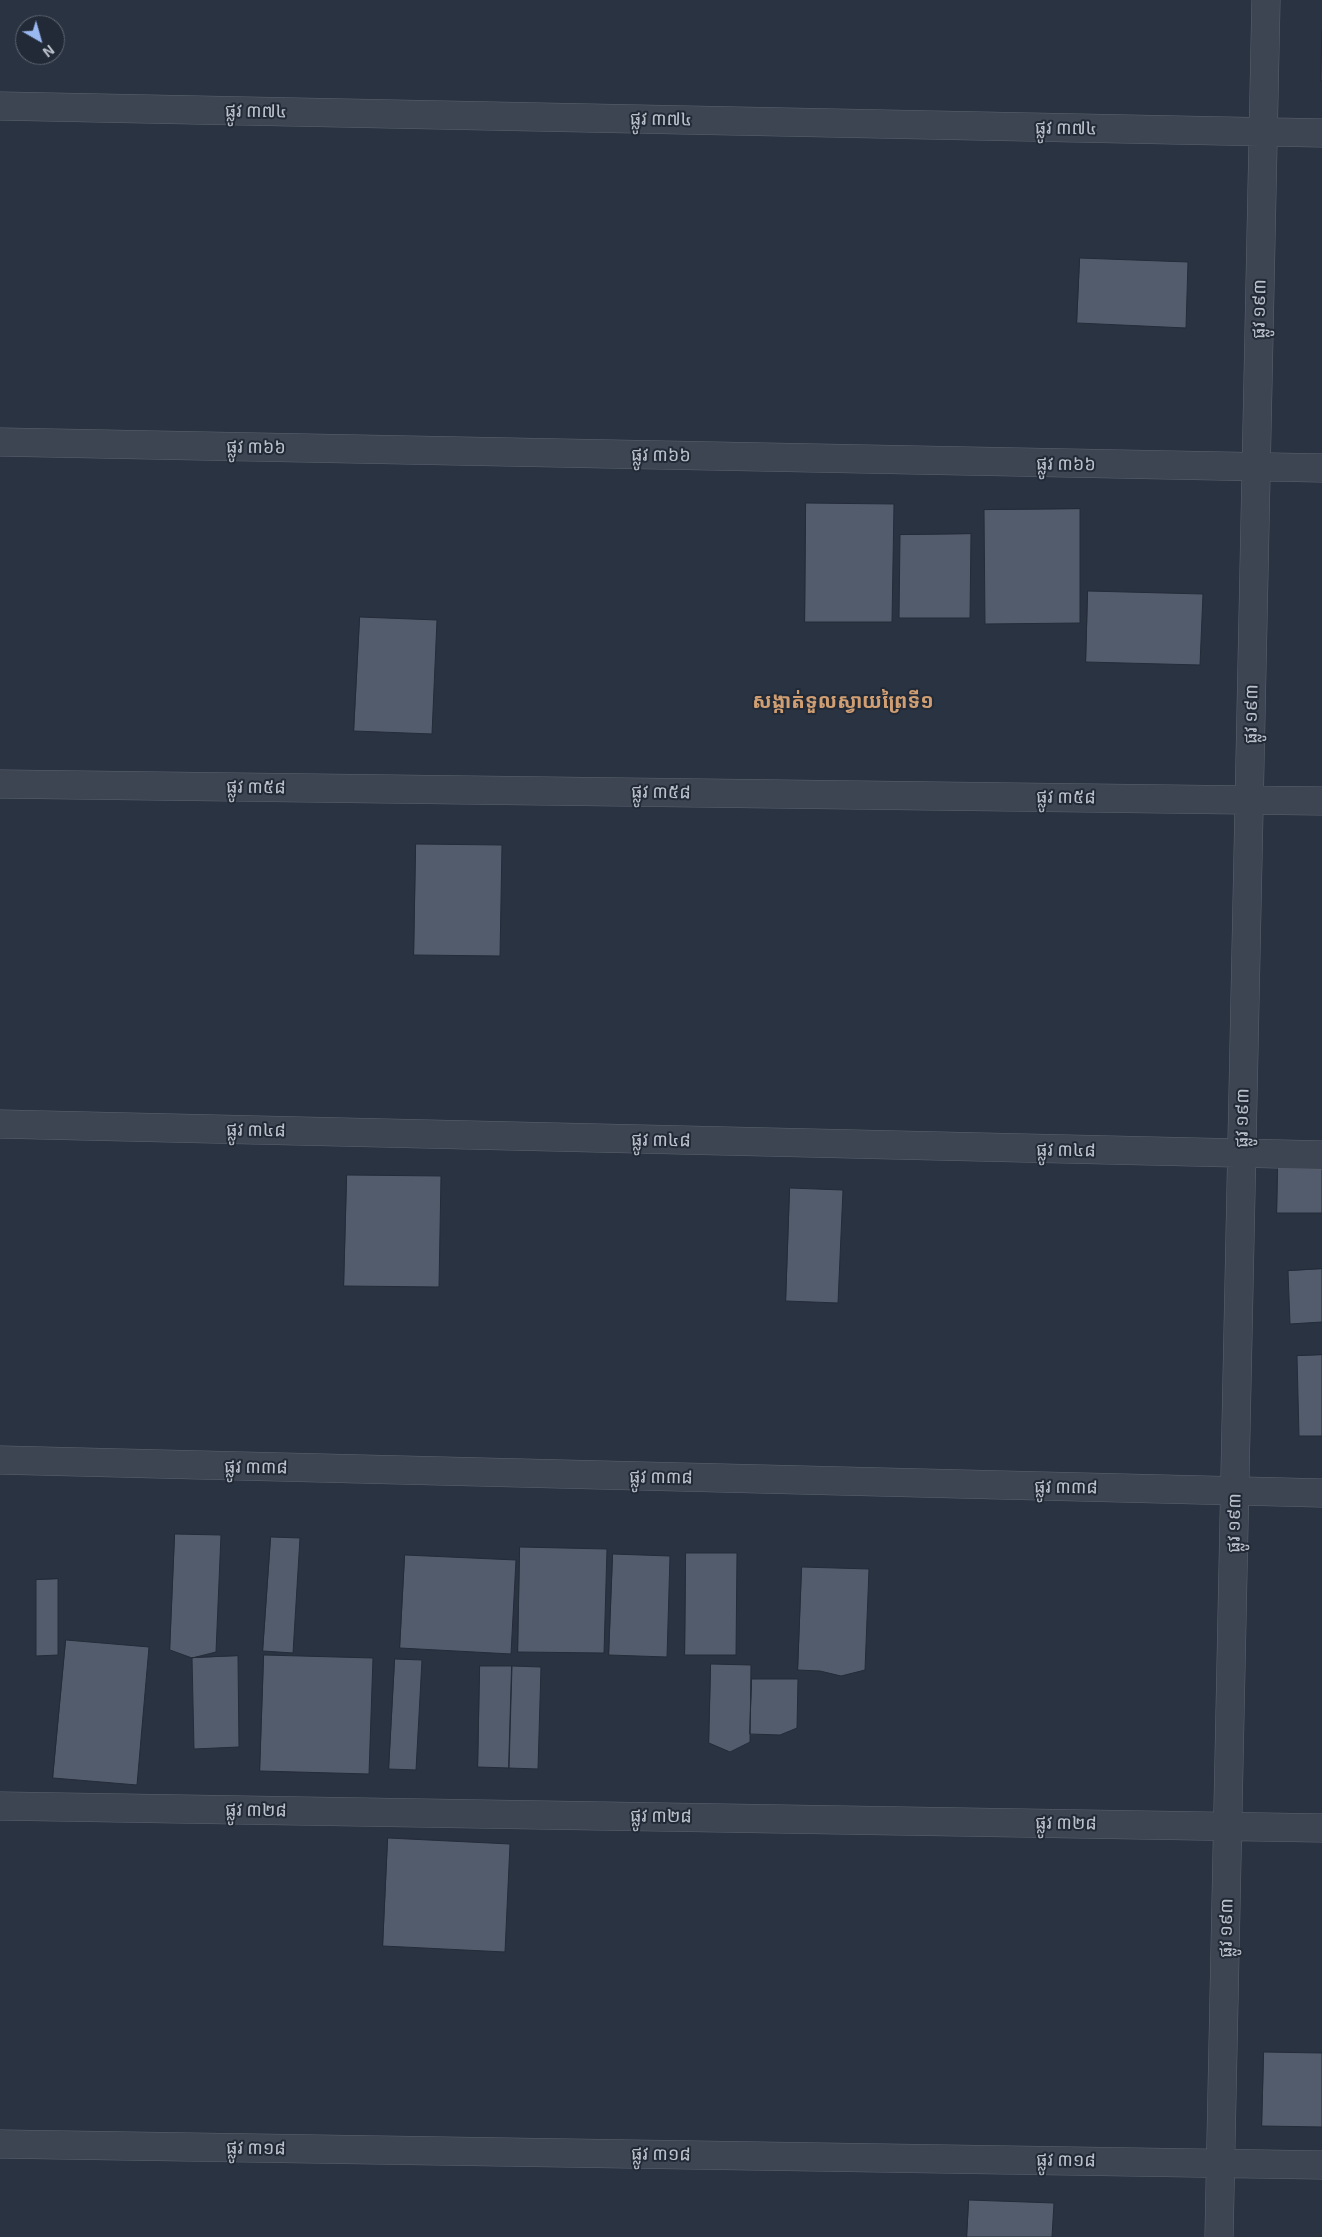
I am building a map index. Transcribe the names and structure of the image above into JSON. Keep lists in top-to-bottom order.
{
  "streets": {
    "street": [
      "ផ្លូវ ៣៧៤",
      "ផ្លូវ ១៩៣",
      "ផ្លូវ ៣៦៦",
      "ផ្លូវ ៣៥៨",
      "ផ្លូវ ៣៤៨",
      "ផ្លូវ ៣៣៨",
      "ផ្លូវ ៣២៨",
      "ផ្លូវ ៣១៨"
    ]
  },
  "crossings": [
    ["ផ្លូវ ៣៧៤", "ផ្លូវ ១៩៣"],
    ["ផ្លូវ ១៩៣", "ផ្លូវ ៣៦៦"],
    ["ផ្លូវ ១៩៣", "ផ្លូវ ៣៥៨"],
    ["ផ្លូវ ១៩៣", "ផ្លូវ ៣៤៨"],
    ["ផ្លូវ ១៩៣", "ផ្លូវ ៣៣៨"],
    ["ផ្លូវ ១៩៣", "ផ្លូវ ៣២៨"],
    ["ផ្លូវ ១៩៣", "ផ្លូវ ៣១៨"]
  ],
  "districts": ["សង្កាត់ទួលស្វាយព្រៃទី១"],
  "north": "bottom right"
}
